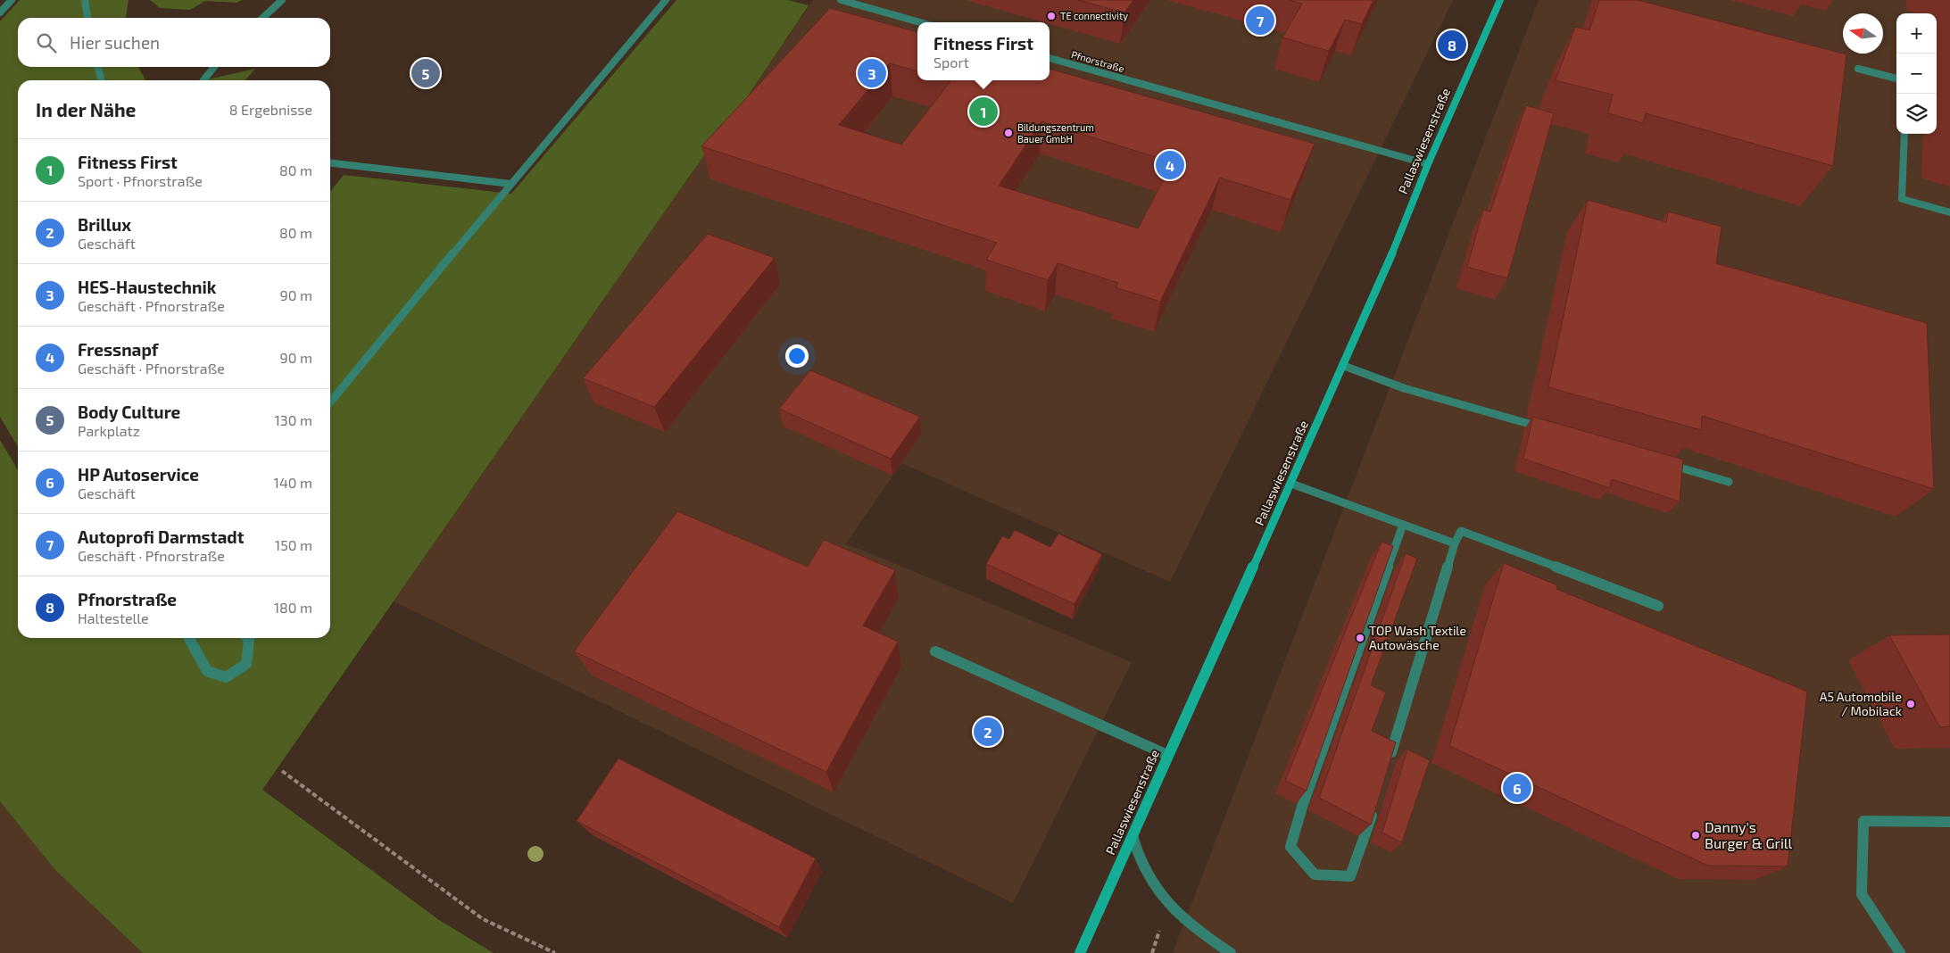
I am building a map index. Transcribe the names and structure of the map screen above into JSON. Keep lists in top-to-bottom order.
{
  "streets": {
    "main road": ["Pallaswiesenstraße"],
    "street": ["Pfnorstraße"]
  },
  "crossings": [
    ["Pfnorstraße", "Pallaswiesenstraße"]
  ],
  "places": [
    "TE connectivity",
    "Bildungszentrum Bauer GmbH",
    "TOP Wash Textile Autowäsche",
    "A5 Automobile / Mobilack",
    "Danny's Burger & Grill"
  ],
  "north": "left",
  "page": {
    "pins": [
      "7",
      "8",
      "3",
      "5",
      "1",
      "4",
      "2",
      "6"
    ],
    "map_buttons": ["+", "−"],
    "search": "Hier suchen",
    "popup": ["Fitness First", "Sport"],
    "heading": ["In der Nähe", "8 Ergebnisse"],
    "list": [
      {
        "mark": "1",
        "name": "Fitness First",
        "note": "Sport · Pfnorstraße",
        "value": "80 m"
      },
      {
        "mark": "2",
        "name": "Brillux",
        "note": "Geschäft",
        "value": "80 m"
      },
      {
        "mark": "3",
        "name": "HES-Haustechnik",
        "note": "Geschäft · Pfnorstraße",
        "value": "90 m"
      },
      {
        "mark": "4",
        "name": "Fressnapf",
        "note": "Geschäft · Pfnorstraße",
        "value": "90 m"
      },
      {
        "mark": "5",
        "name": "Body Culture",
        "note": "Parkplatz",
        "value": "130 m"
      },
      {
        "mark": "6",
        "name": "HP Autoservice",
        "note": "Geschäft",
        "value": "140 m"
      },
      {
        "mark": "7",
        "name": "Autoprofi Darmstadt",
        "note": "Geschäft · Pfnorstraße",
        "value": "150 m"
      },
      {
        "mark": "8",
        "name": "Pfnorstraße",
        "note": "Haltestelle",
        "value": "180 m"
      }
    ]
  }
}
